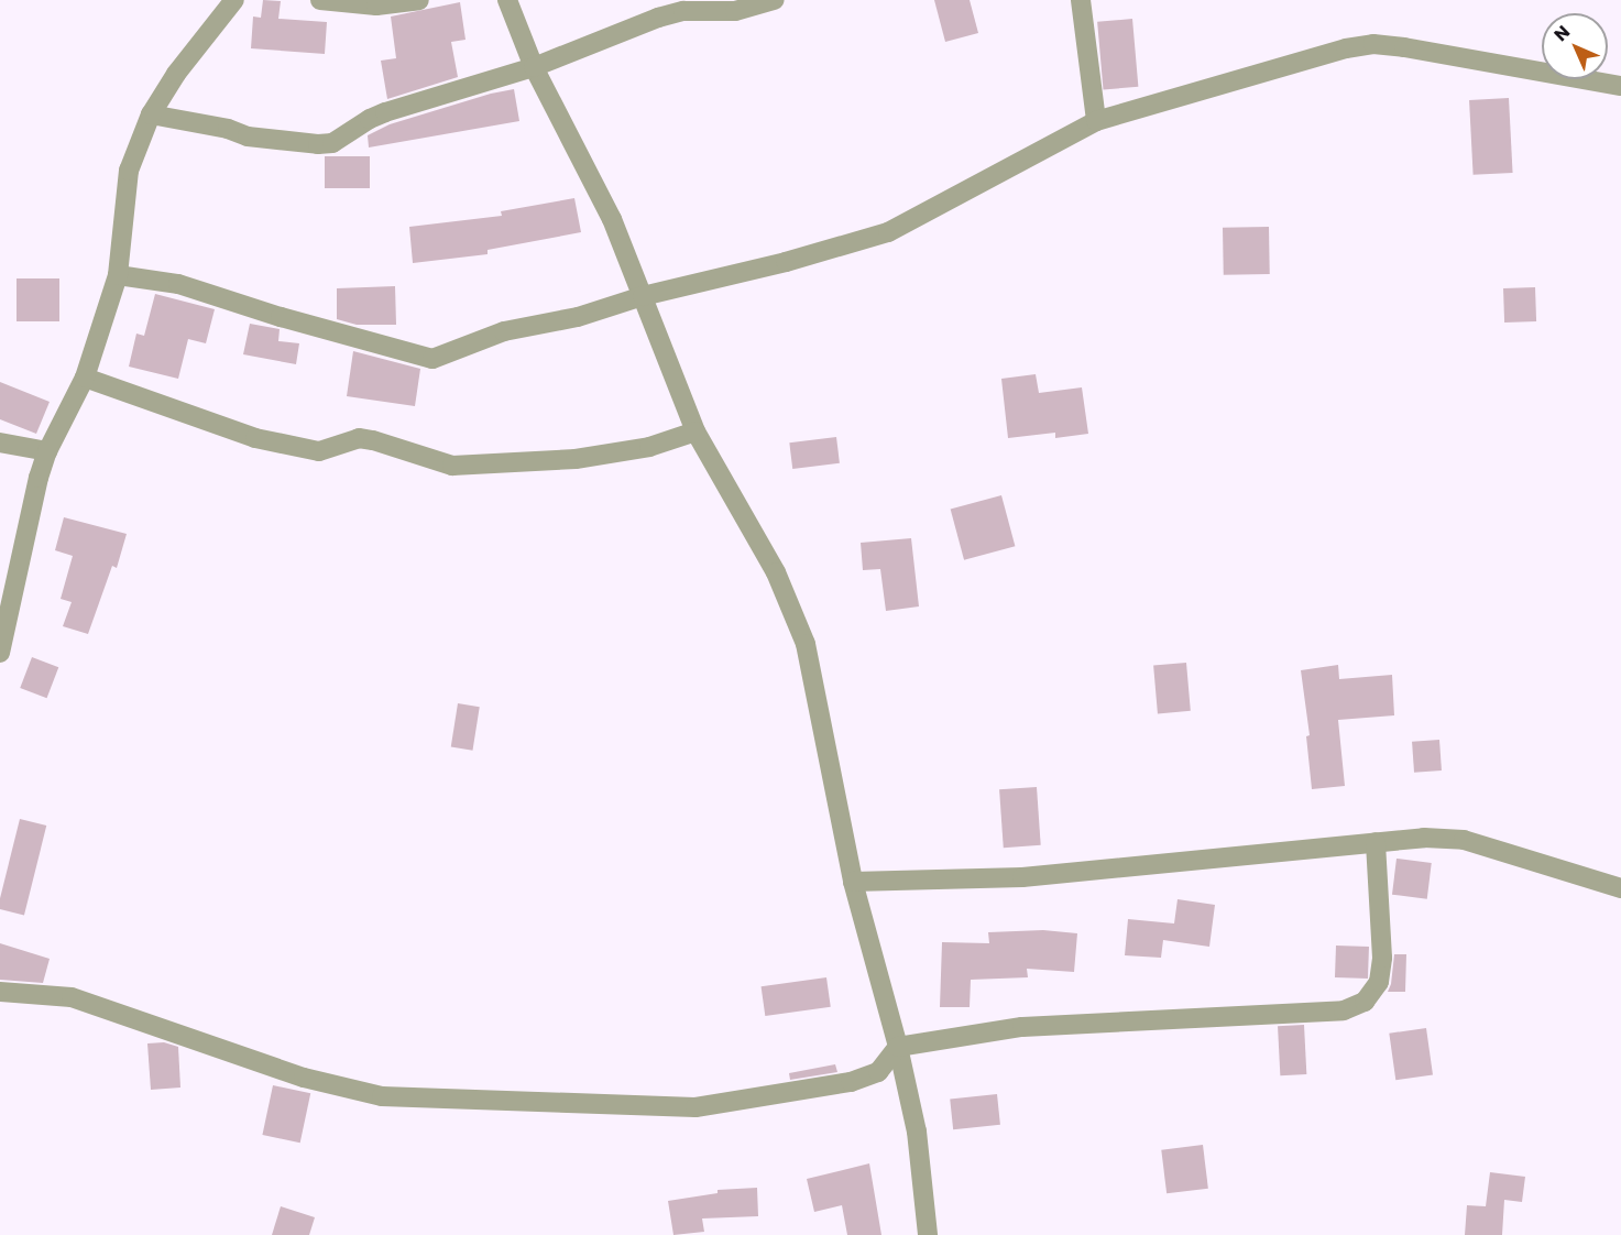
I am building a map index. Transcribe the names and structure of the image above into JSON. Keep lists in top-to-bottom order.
{
  "north": "top left"
}
